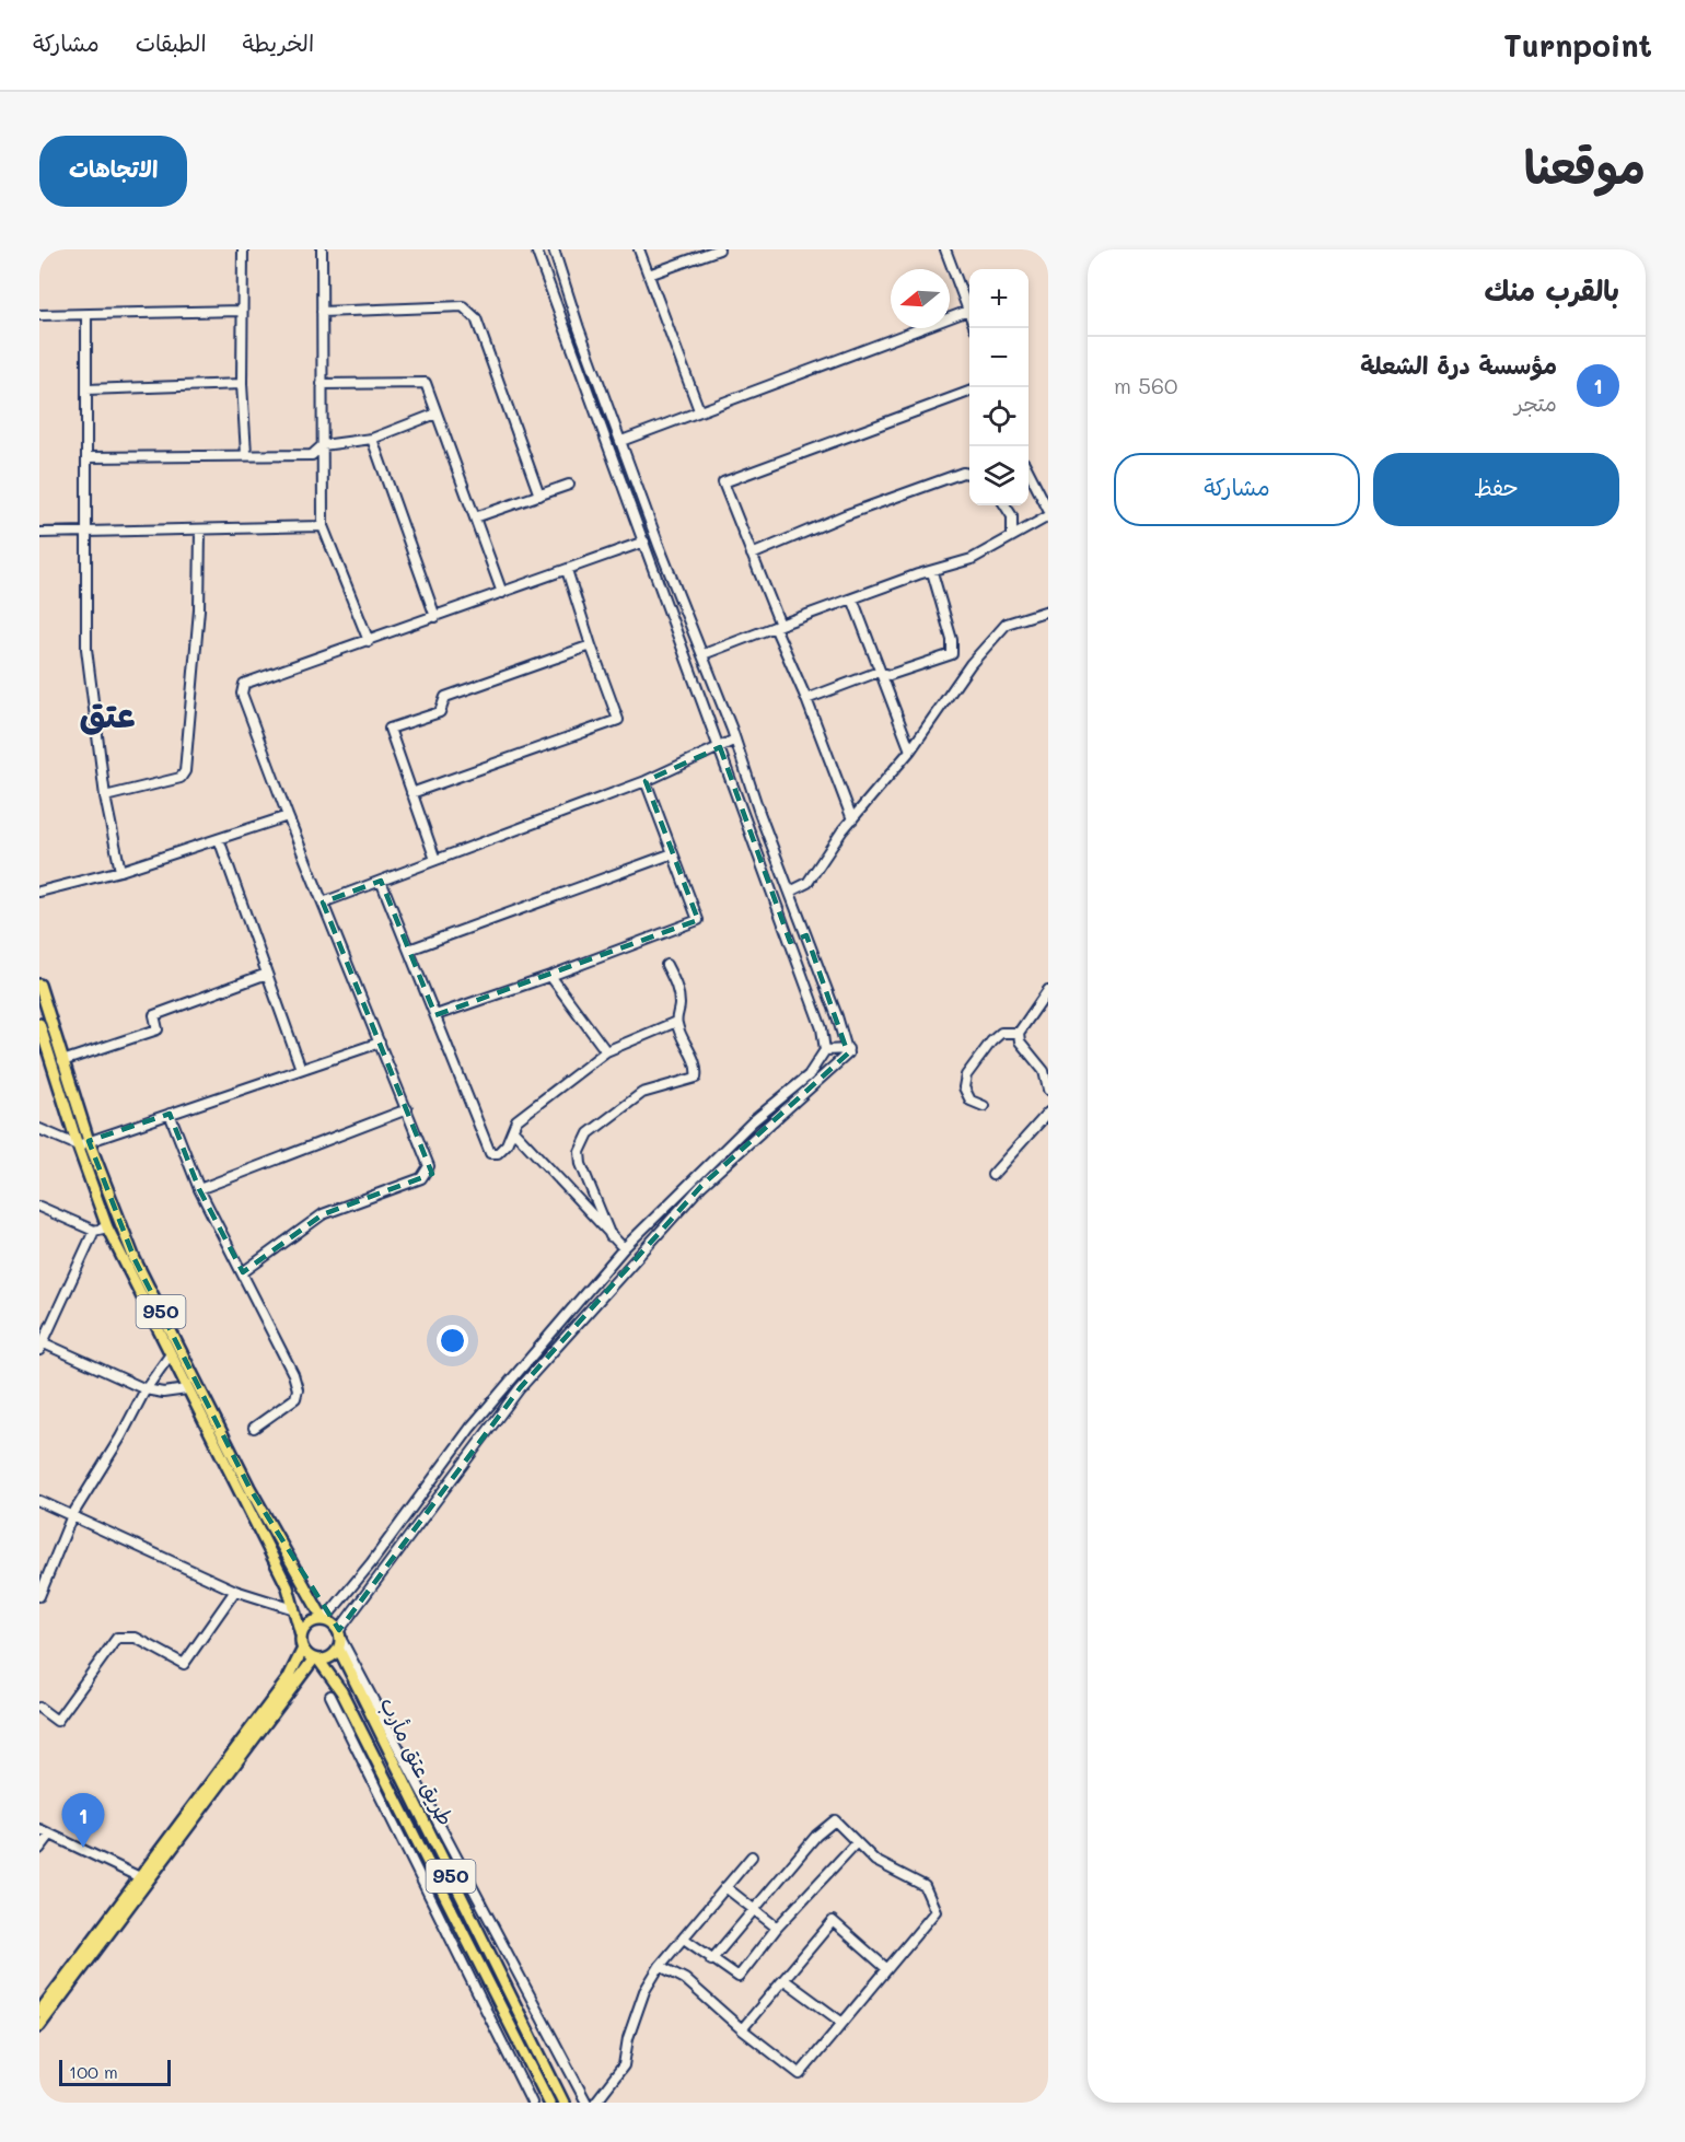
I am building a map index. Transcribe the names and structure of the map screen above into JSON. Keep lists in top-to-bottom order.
{
  "streets": {
    "main road": ["950", "طريق عتق مأرب"]
  },
  "crossings": [
    ["950", "طريق عتق مأرب"]
  ],
  "districts": ["عتق"],
  "scale_bar": "100 m",
  "north": "left",
  "page": {
    "header": "Turnpoint",
    "nav": ["الخريطة", "الطبقات", "مشاركة"],
    "title": "موقعنا",
    "buttons": [
      "الاتجاهات",
      ["حفظ", "مشاركة"]
    ],
    "heading": "بالقرب منك",
    "map_buttons": ["+", "−"],
    "list": [
      {
        "mark": "1",
        "name": "مؤسسة درة الشعلة",
        "note": "متجر",
        "value": "560 m"
      }
    ],
    "pins": "1",
    "scale": "100 m"
  }
}
